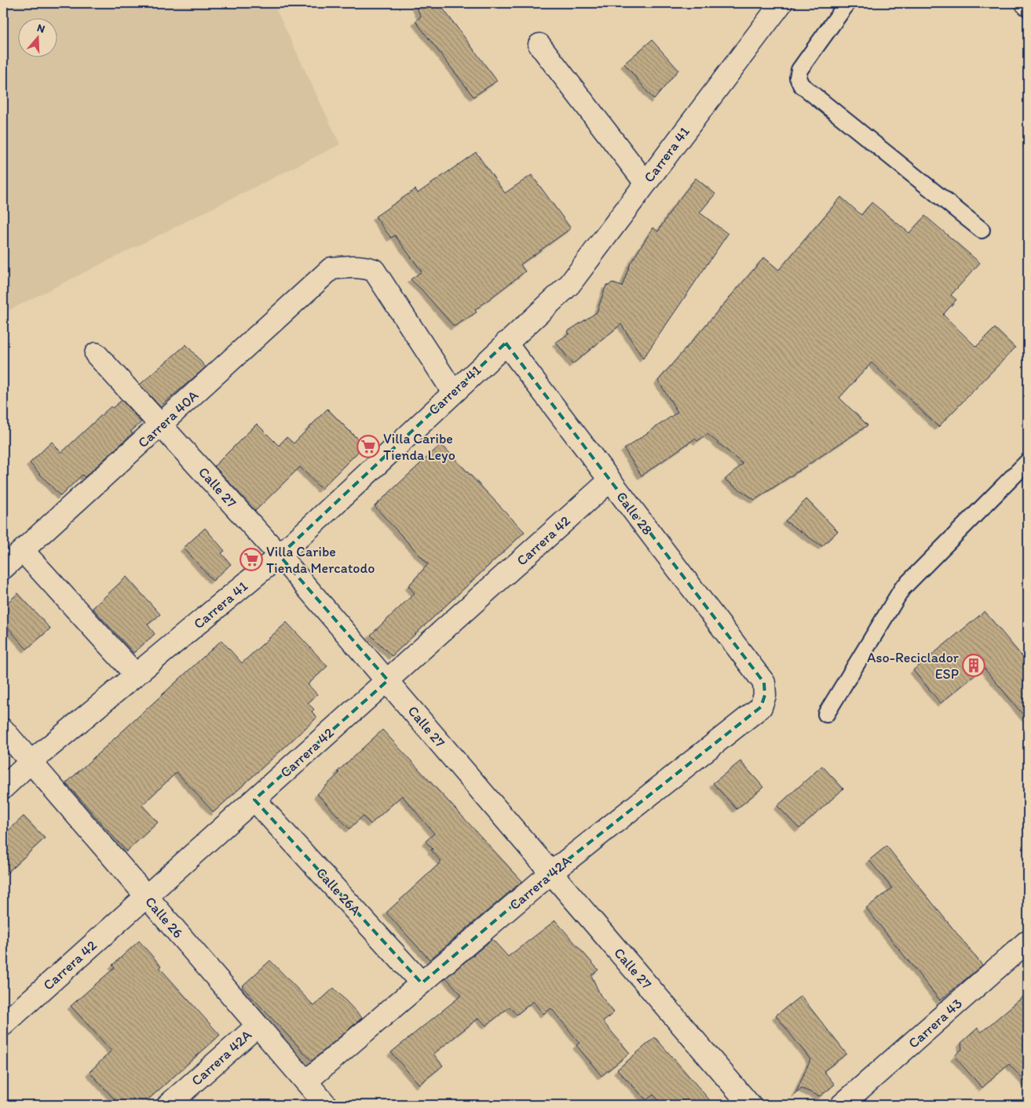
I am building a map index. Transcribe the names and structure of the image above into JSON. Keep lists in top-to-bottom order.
{
  "streets": {
    "street": [
      "Carrera 41",
      "Carrera 40A",
      "Calle 27",
      "Calle 28",
      "Carrera 42",
      "Carrera 42A",
      "Calle 26A",
      "Calle 26",
      "Carrera 43"
    ]
  },
  "crossings": [
    ["Carrera 41", "Carrera 40A"],
    ["Carrera 41", "Calle 27"],
    ["Carrera 41", "Calle 28"],
    ["Carrera 41", "Calle 26"],
    ["Carrera 40A", "Calle 27"],
    ["Calle 27", "Carrera 42"],
    ["Calle 27", "Carrera 42A"],
    ["Calle 28", "Carrera 42"],
    ["Calle 28", "Carrera 42A"],
    ["Carrera 42", "Calle 26A"],
    ["Carrera 42", "Calle 26"],
    ["Carrera 42A", "Calle 26A"],
    ["Carrera 42A", "Calle 26"]
  ],
  "places": {
    "supermarket": ["Villa Caribe Tienda Leyo", "Villa Caribe Tienda Mercatodo"],
    "building": ["Aso-Reciclador ESP"]
  },
  "north": "top"
}
